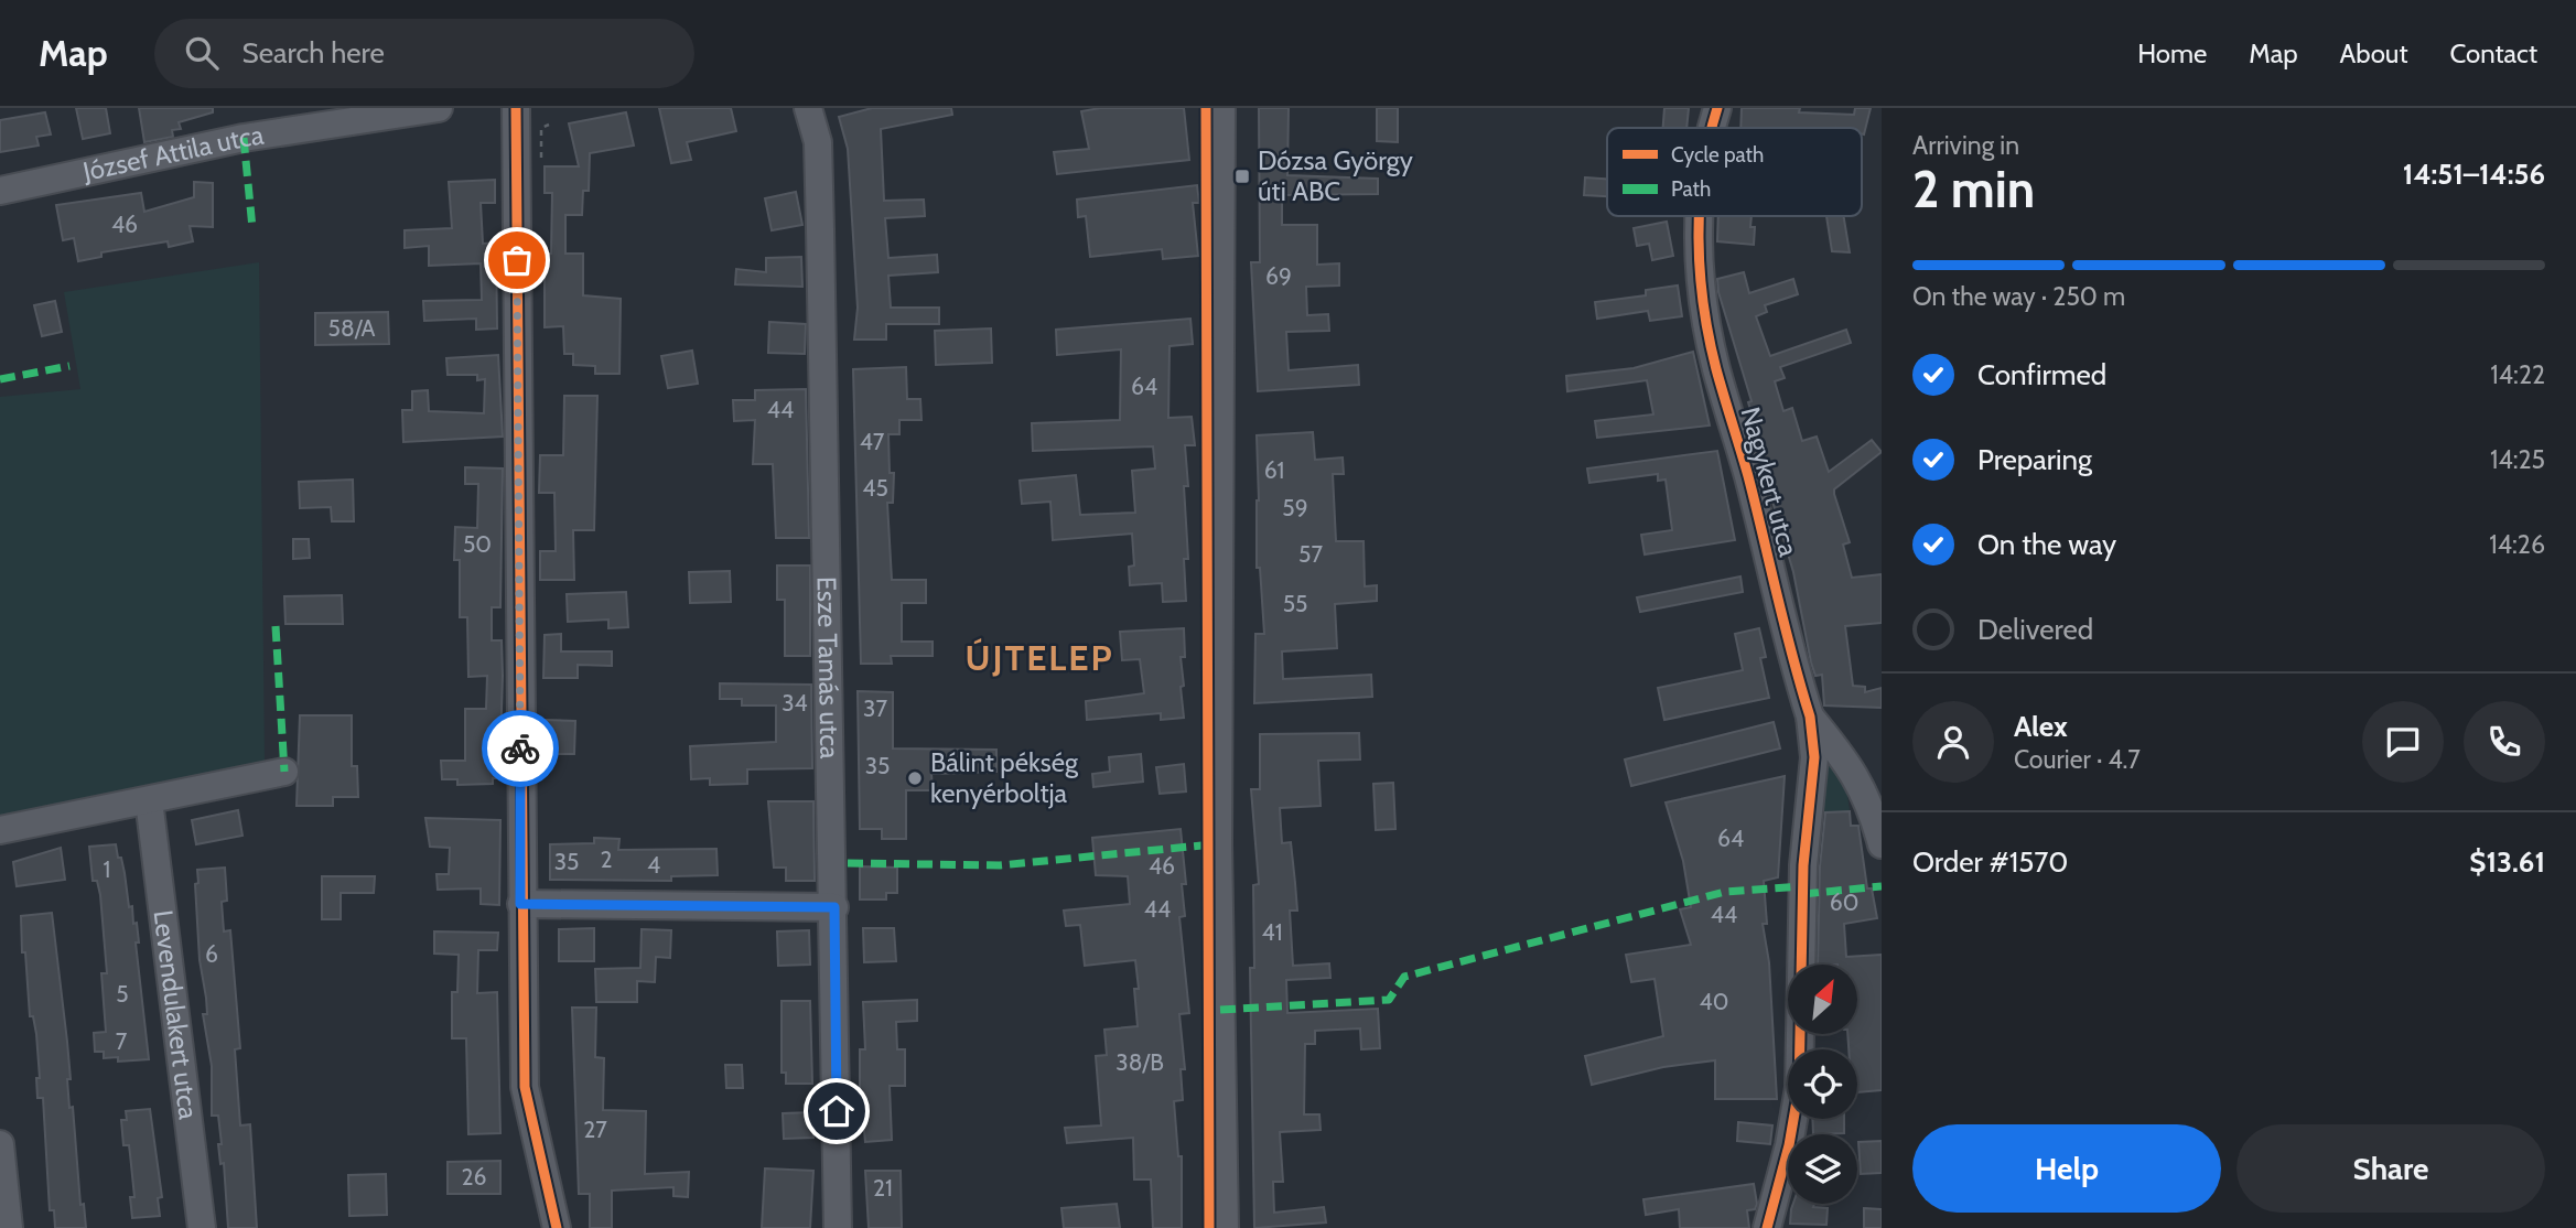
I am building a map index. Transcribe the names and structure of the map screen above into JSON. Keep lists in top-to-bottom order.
{
  "streets": {
    "street": [
      "József Attila utca",
      "Nagykert utca",
      "Esze Tamás utca",
      "Levendulakert utca"
    ]
  },
  "districts": ["ÚJTELEP"],
  "places": {
    "transit": ["Dózsa György úti ABC"],
    "other": ["Bálint pékség kenyérboltja"]
  },
  "house_numbers": [
    "46",
    "69",
    "58/A",
    "64",
    "44",
    "47",
    "61",
    "45",
    "59",
    "50",
    "57",
    "55",
    "34",
    "37",
    "35",
    "64",
    "2",
    "35",
    "4",
    "46",
    "1",
    "60",
    "44",
    "44",
    "41",
    "6",
    "5",
    "40",
    "7",
    "38/B",
    "27",
    "26",
    "21"
  ],
  "legend": ["Cycle path", "Path"],
  "north": "top right",
  "page": {
    "header": "Map",
    "search": "Search here",
    "nav": [
      "Home",
      "Map",
      "About",
      "Contact"
    ],
    "heading": ["2 min", "Arriving in", "14:51–14:56"],
    "panel": [
      "Alex",
      "Courier · 4.7",
      "Order #1570",
      "$13.61"
    ],
    "bar": "On the way · 250 m",
    "list": [
      ["Confirmed", "14:22"],
      ["Preparing", "14:25"],
      ["On the way", "14:26"],
      "Delivered"
    ],
    "buttons": ["Help", "Share"]
  }
}
